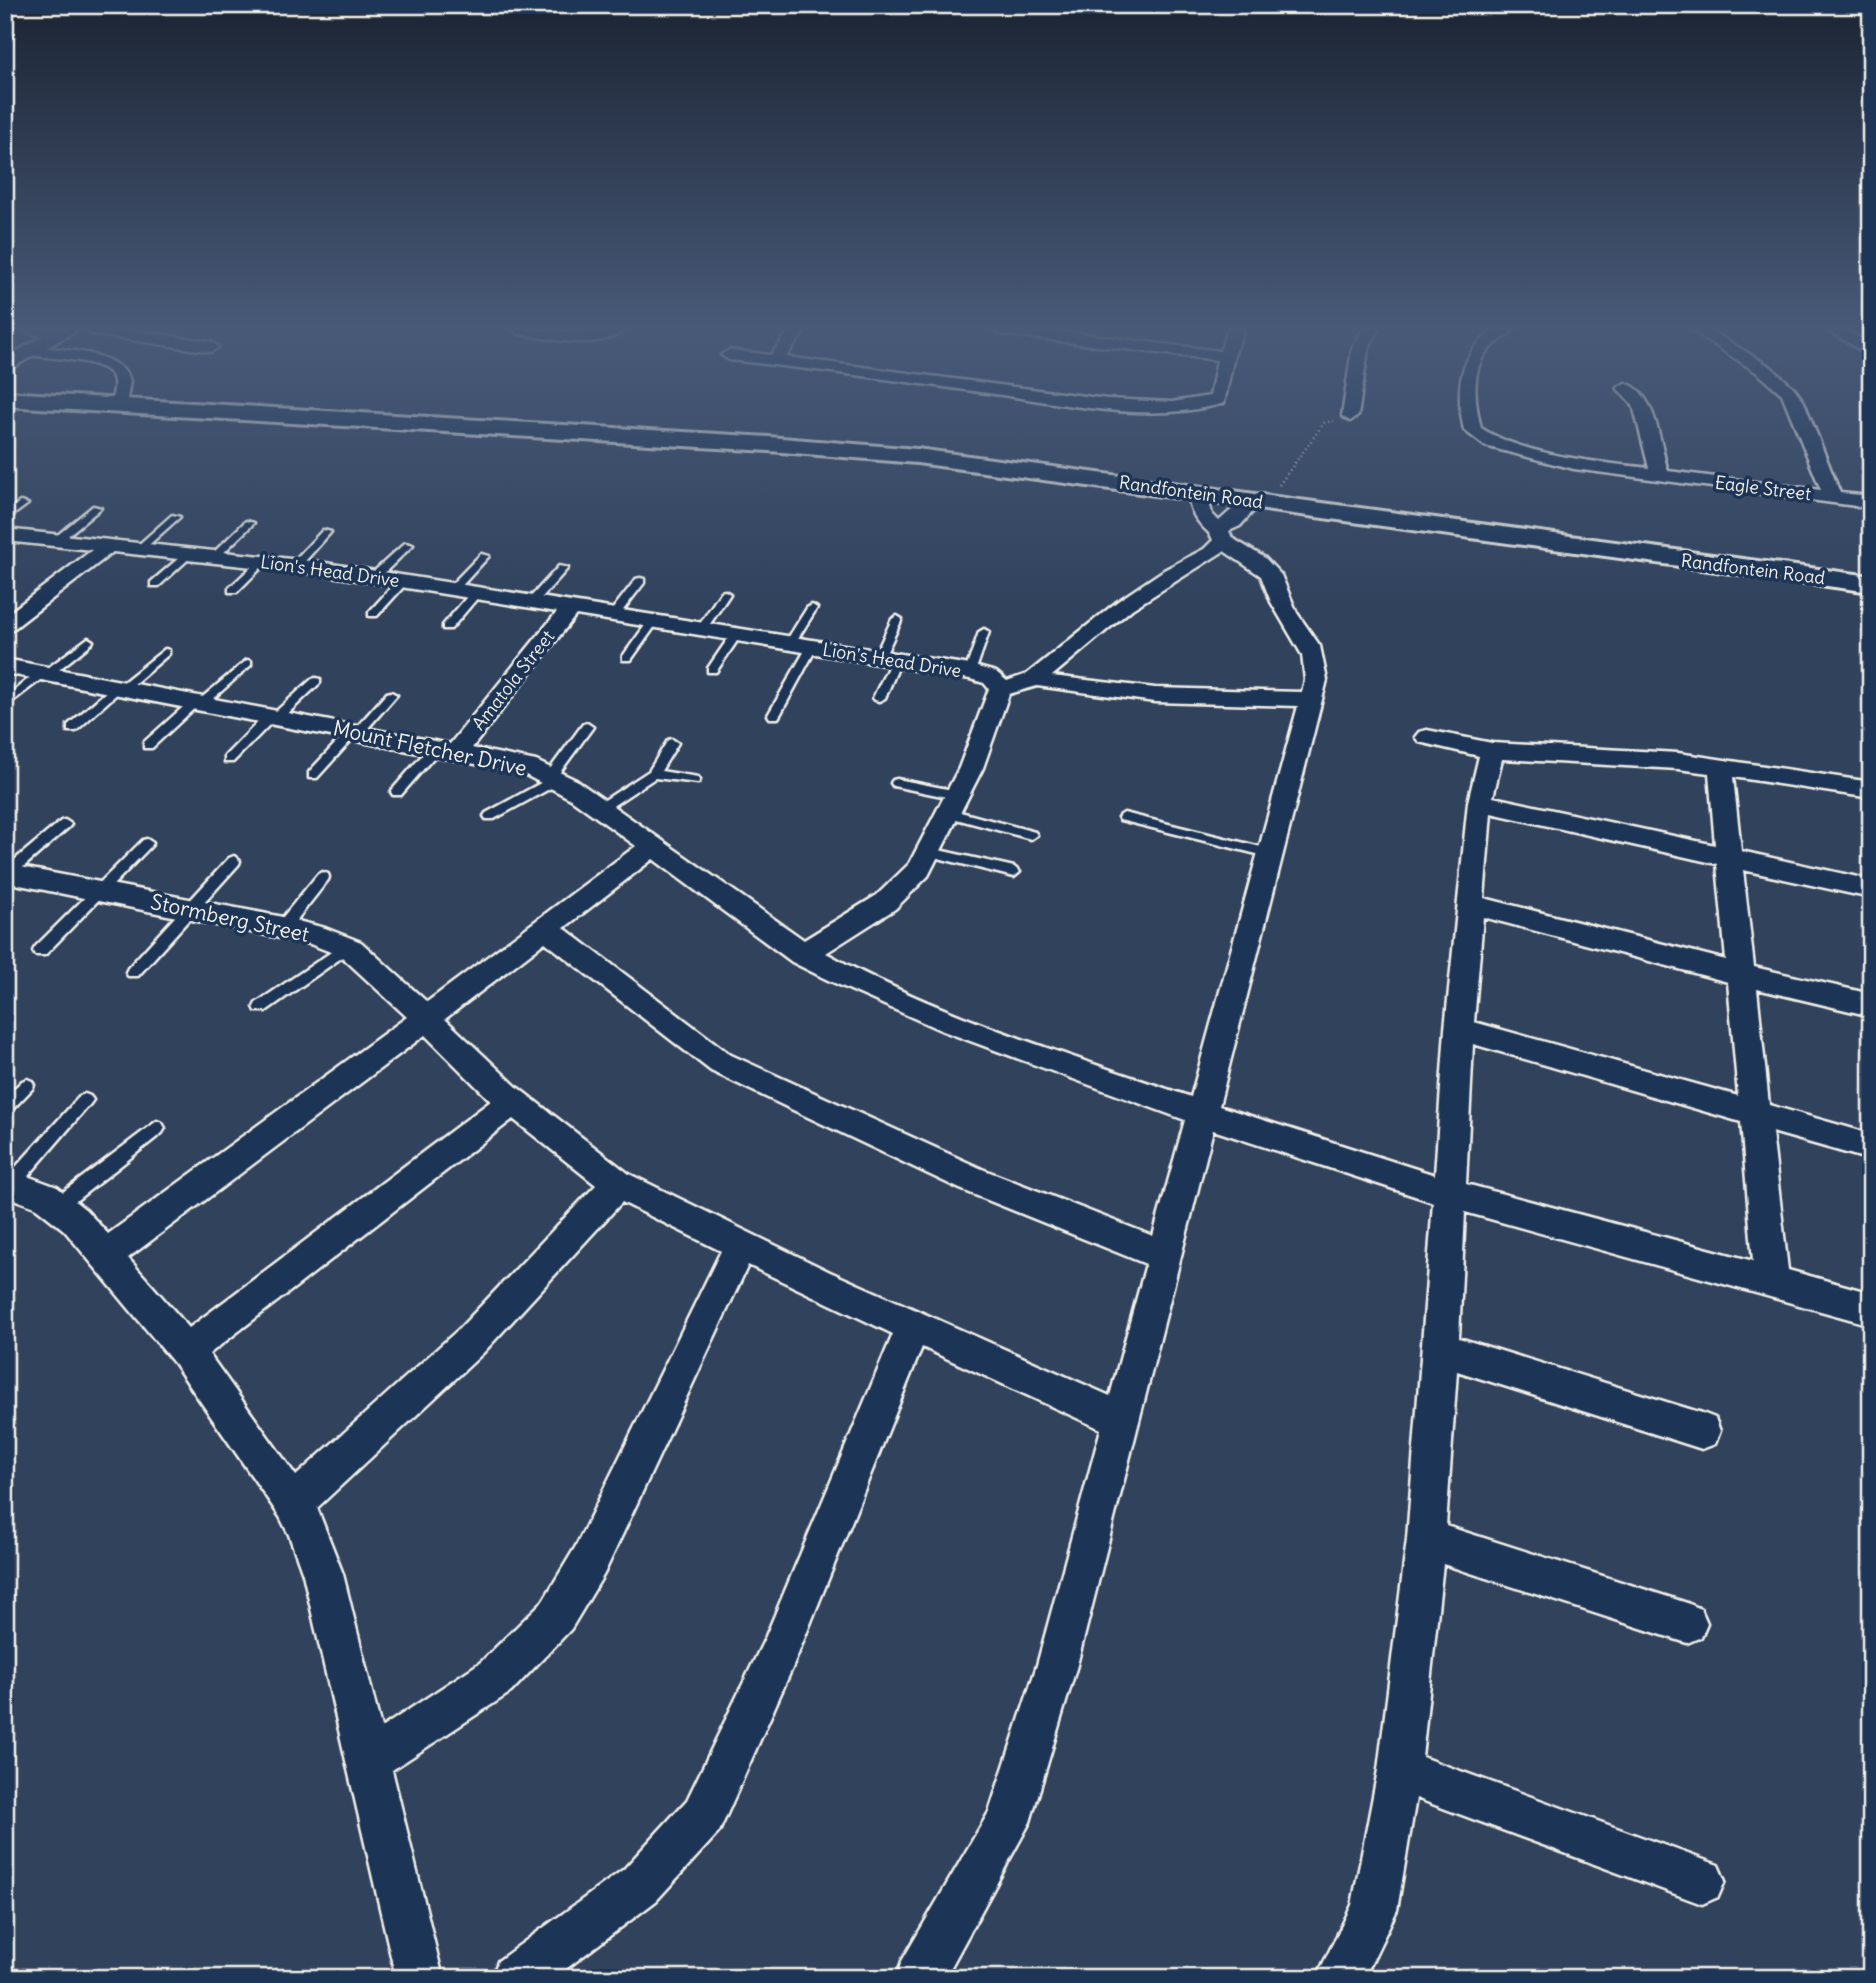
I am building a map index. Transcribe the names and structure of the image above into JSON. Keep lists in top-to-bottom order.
{
  "streets": {
    "main road": ["Randfontein Road"],
    "street": [
      "Eagle Street",
      "Lion's Head Drive",
      "Amatola Street",
      "Mount Fletcher Drive",
      "Stormberg Street"
    ]
  },
  "crossings": [
    ["Lion's Head Drive", "Amatola Street"],
    ["Amatola Street", "Mount Fletcher Drive"]
  ]
}
